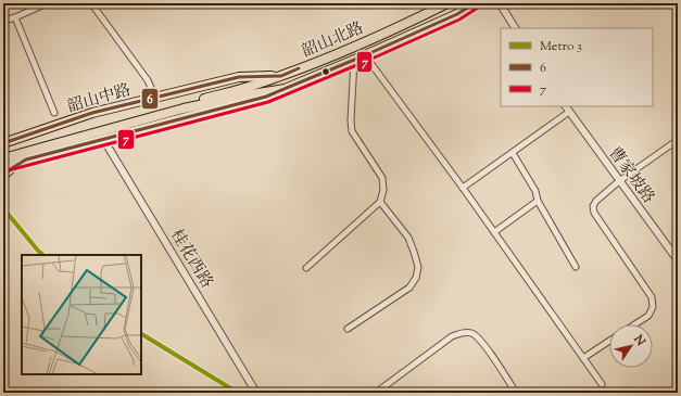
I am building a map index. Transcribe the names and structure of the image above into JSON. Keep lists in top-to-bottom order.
{
  "streets": {
    "main road": ["韶山北路", "韶山中路"],
    "street": ["曹家坡路", "桂花西路"]
  },
  "crossings": [
    ["韶山北路", "韶山中路"]
  ],
  "lines": ["transit line 6", "transit line 7", "metro line 3"],
  "legend": ["Metro 3", "6", "7"],
  "north": "top right"
}
